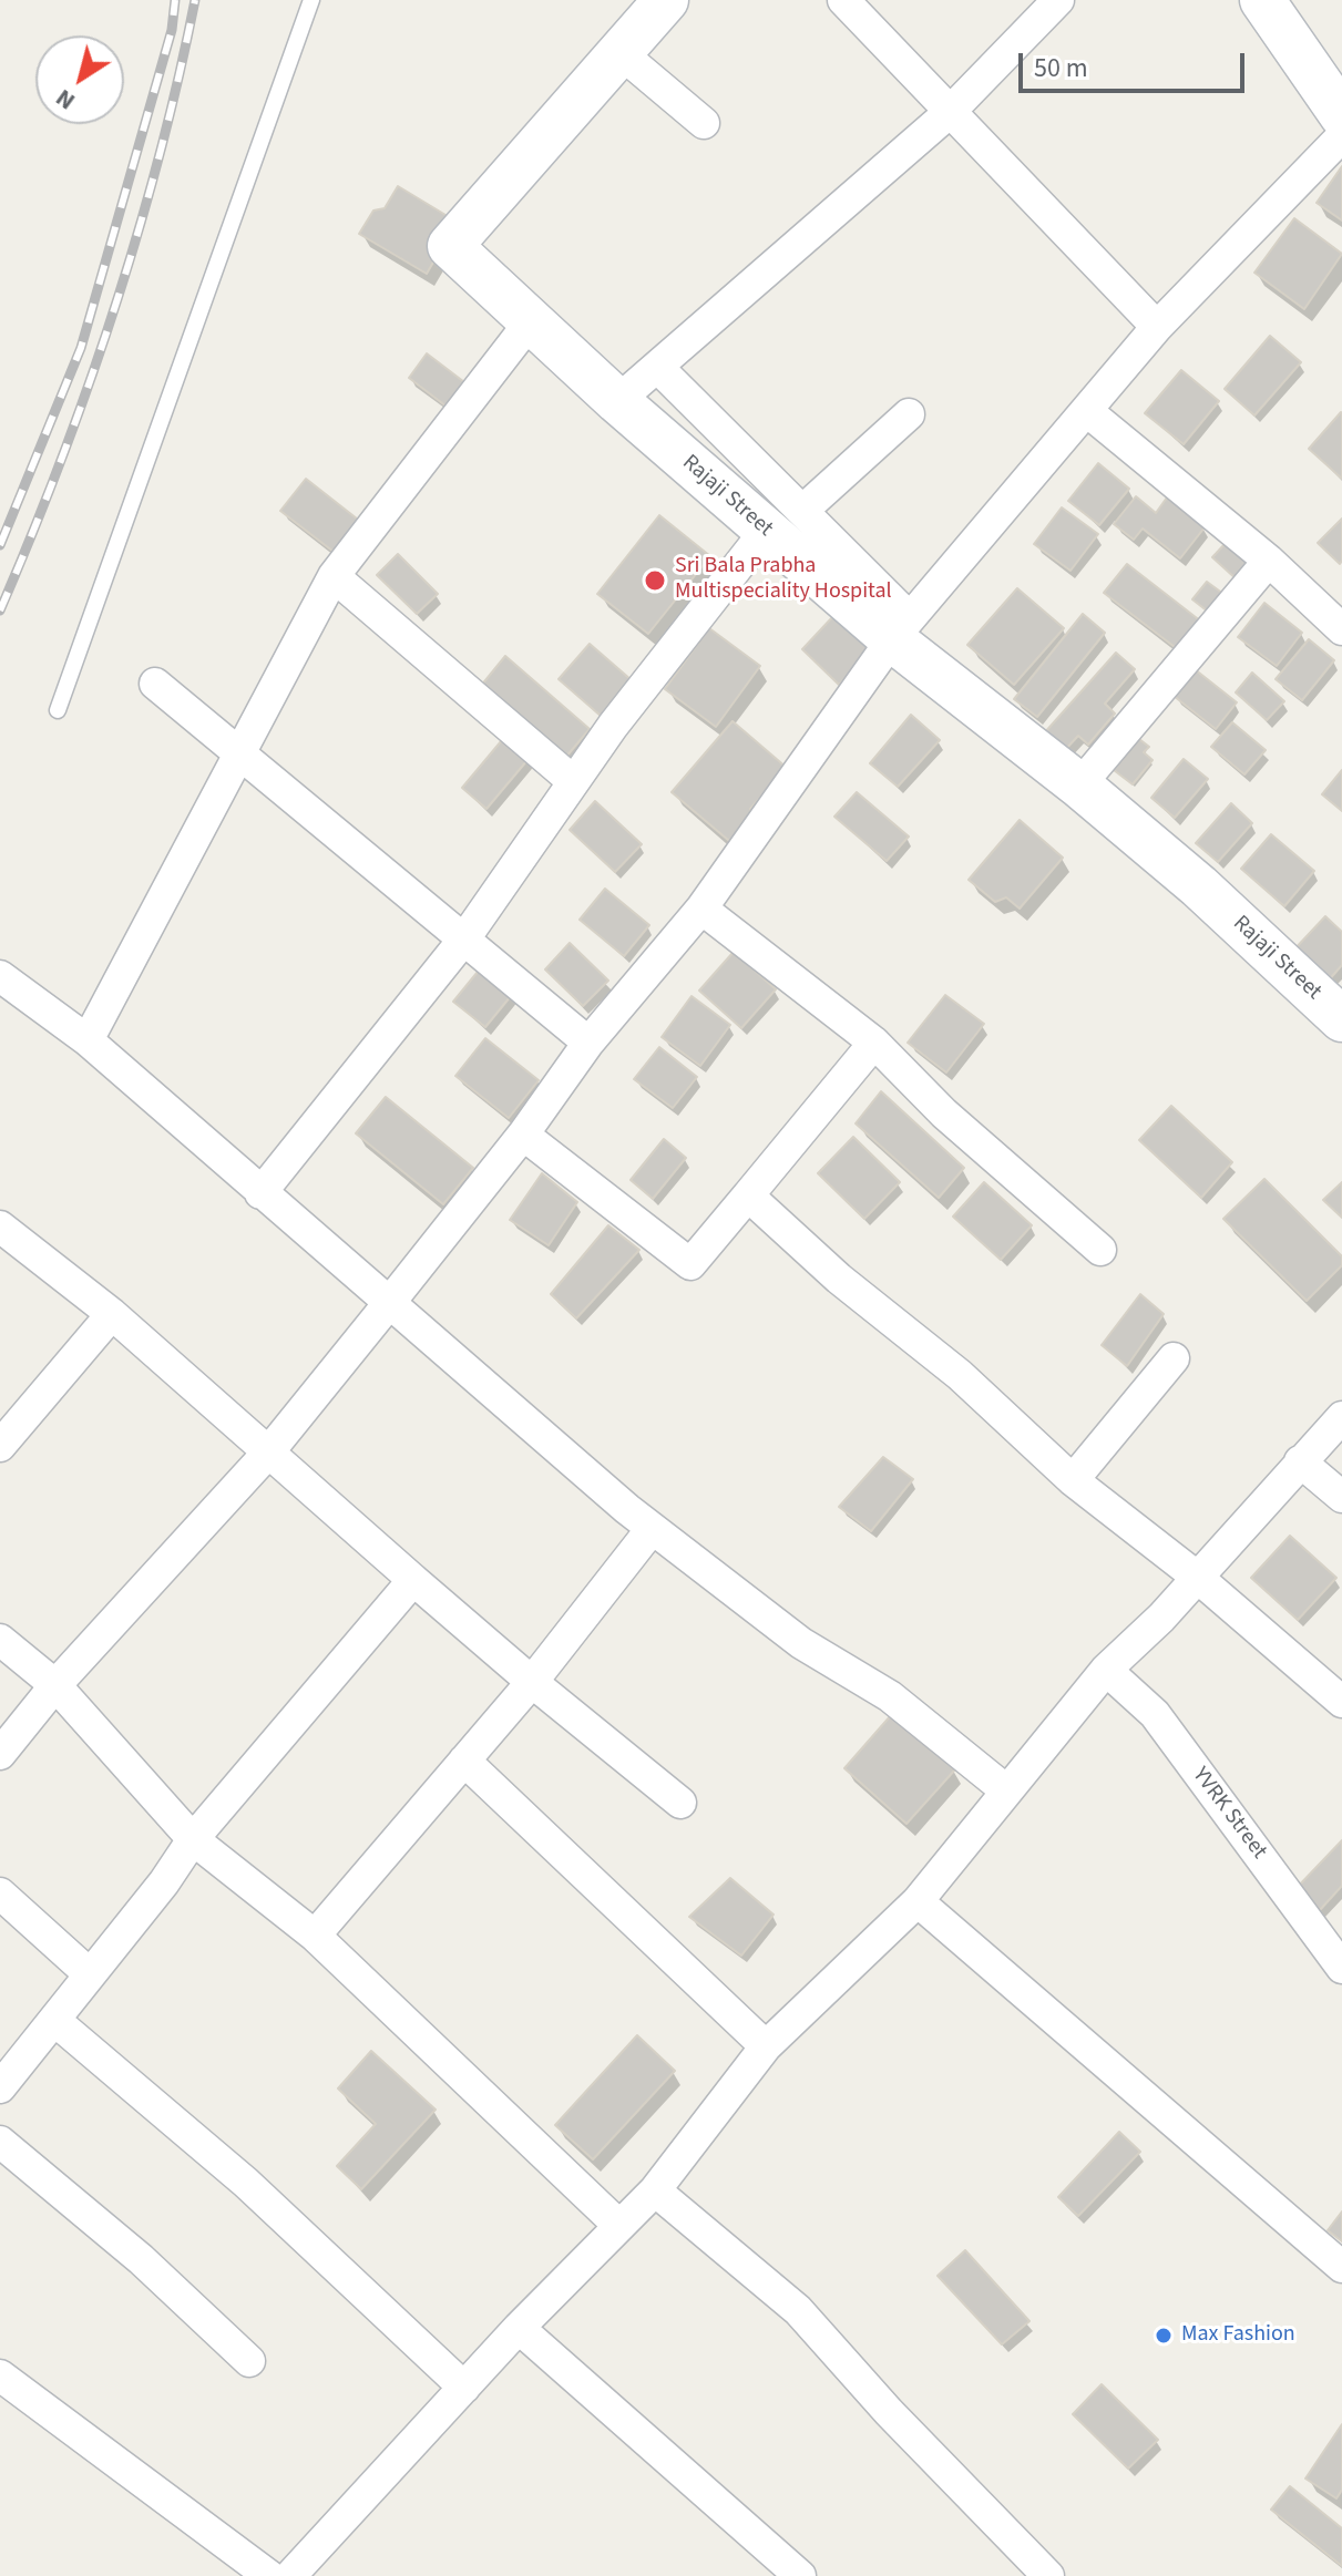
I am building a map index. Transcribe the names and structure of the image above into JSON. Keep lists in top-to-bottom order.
{
  "streets": {
    "street": ["Rajaji Street", "YVRK Street"]
  },
  "places": ["Sri Bala Prabha Multispeciality Hospital", "Max Fashion"],
  "scale_bar": "50 m",
  "north": "bottom left"
}
